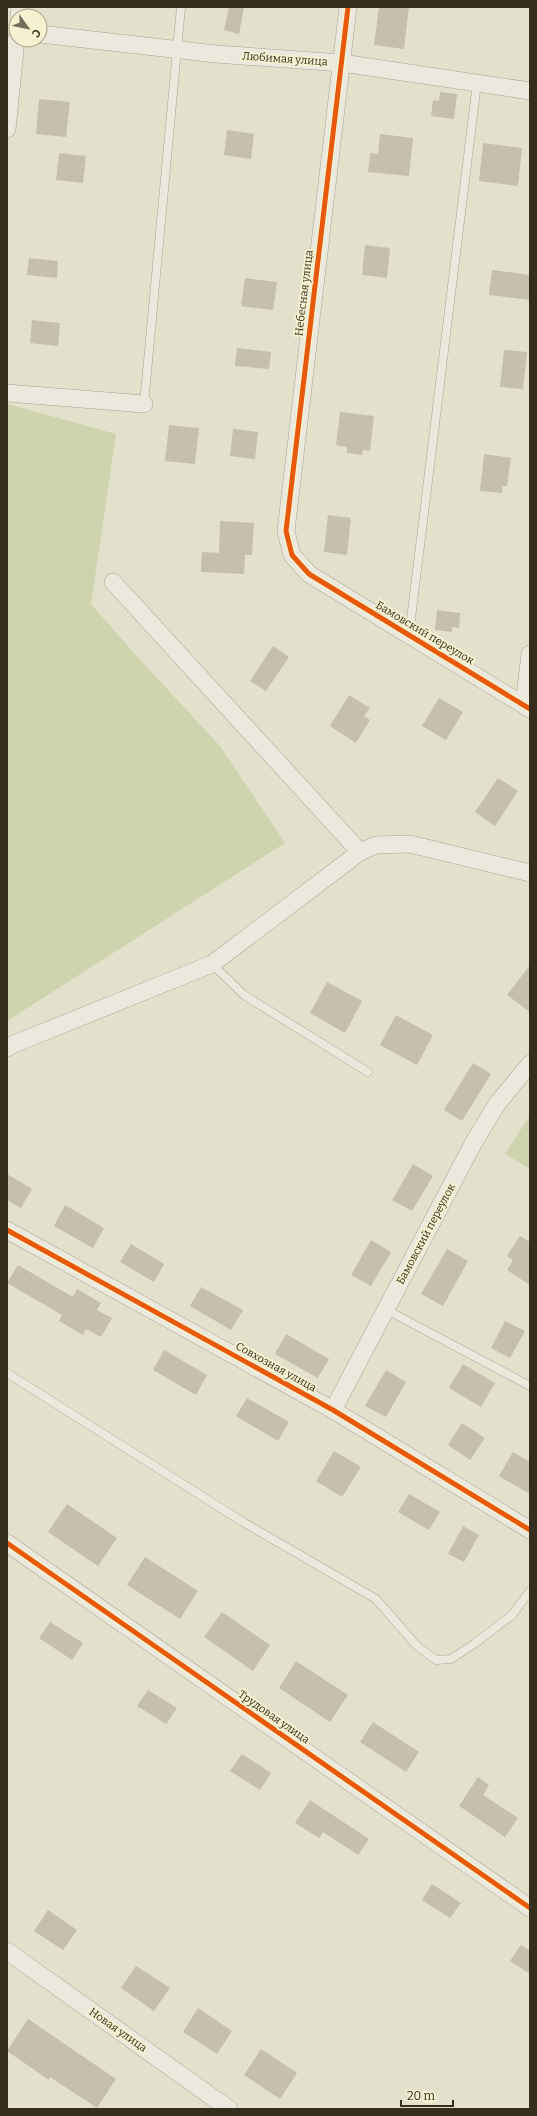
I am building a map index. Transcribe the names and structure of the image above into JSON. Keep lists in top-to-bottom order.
{
  "streets": {
    "street": [
      "Любимая улица",
      "Небесная улица",
      "Бамовский переулок",
      "Совхозная улица",
      "Трудовая улица",
      "Новая улица"
    ]
  },
  "crossings": [
    ["Любимая улица", "Небесная улица"],
    ["Небесная улица", "Бамовский переулок"],
    ["Бамовский переулок", "Совхозная улица"]
  ],
  "scale_bar": "20 m",
  "north": "bottom right"
}
